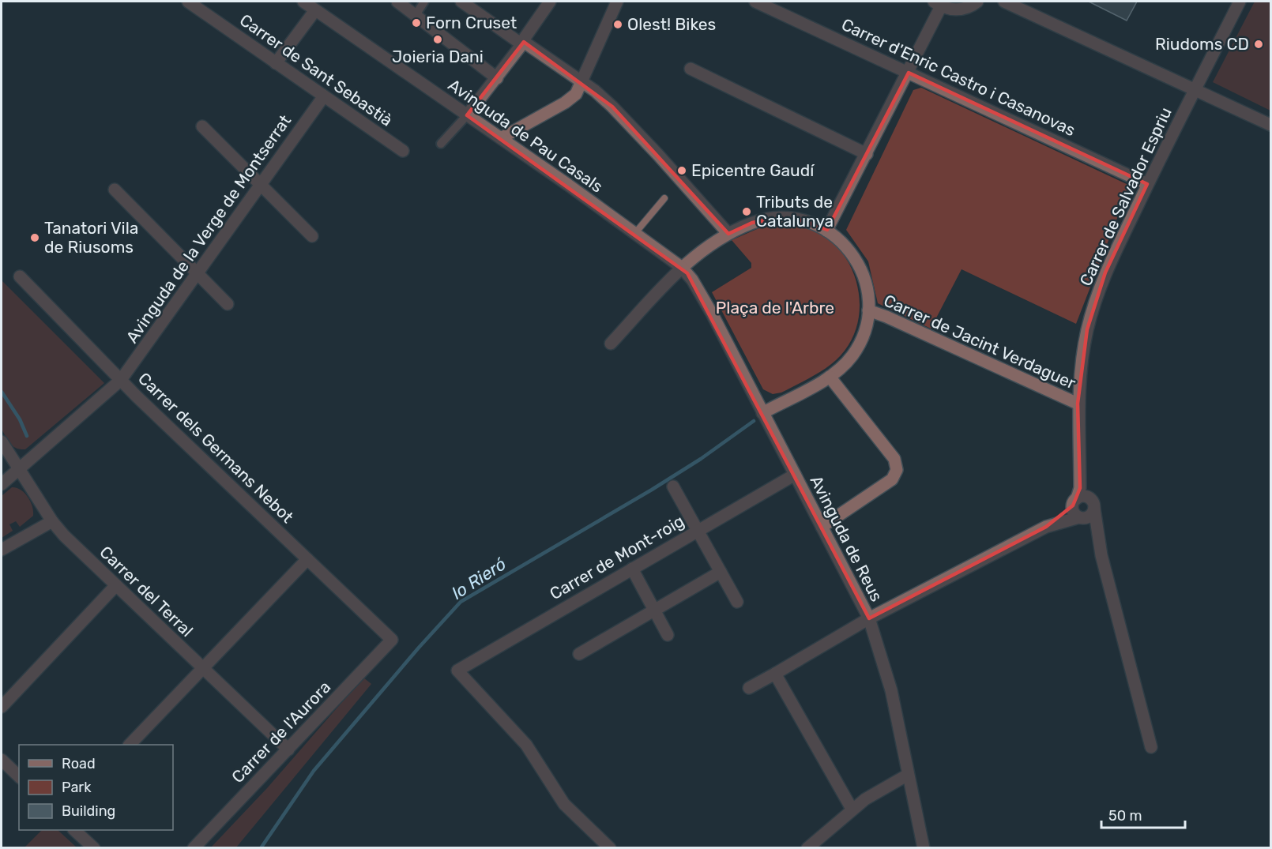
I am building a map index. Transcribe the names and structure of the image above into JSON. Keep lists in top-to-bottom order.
{
  "streets": {
    "street": [
      "Carrer de Sant Sebastià",
      "Carrer d'Enric Castro i Casanovas",
      "Avinguda de Pau Casals",
      "Carrer de Salvador Espriu",
      "Avinguda de la Verge de Montserrat",
      "Carrer de Jacint Verdaguer",
      "Carrer dels Germans Nebot",
      "Avinguda de Reus",
      "Carrer de Mont-roig",
      "Carrer del Terral",
      "Carrer de l'Aurora"
    ]
  },
  "crossings": [
    ["Carrer de Sant Sebastià", "Avinguda de la Verge de Montserrat"],
    ["Carrer d'Enric Castro i Casanovas", "Carrer de Salvador Espriu"],
    ["Avinguda de Pau Casals", "Avinguda de Reus"],
    ["Carrer de Salvador Espriu", "Carrer de Jacint Verdaguer"],
    ["Avinguda de la Verge de Montserrat", "Carrer dels Germans Nebot"],
    ["Avinguda de la Verge de Montserrat", "Carrer del Terral"],
    ["Carrer dels Germans Nebot", "Carrer de l'Aurora"],
    ["Avinguda de Reus", "Carrer de Mont-roig"],
    ["Carrer del Terral", "Carrer de l'Aurora"]
  ],
  "water": ["lo Rieró"],
  "parks": ["Plaça de l'Arbre"],
  "places": [
    "Forn Cruset",
    "Olest! Bikes",
    "Joieria Dani",
    "Riudoms CD",
    "Epicentre Gaudí",
    "Tributs de Catalunya",
    "Tanatori Vila de Riusoms"
  ],
  "legend": ["Road", "Park", "Building"],
  "scale_bar": "50 m"
}
